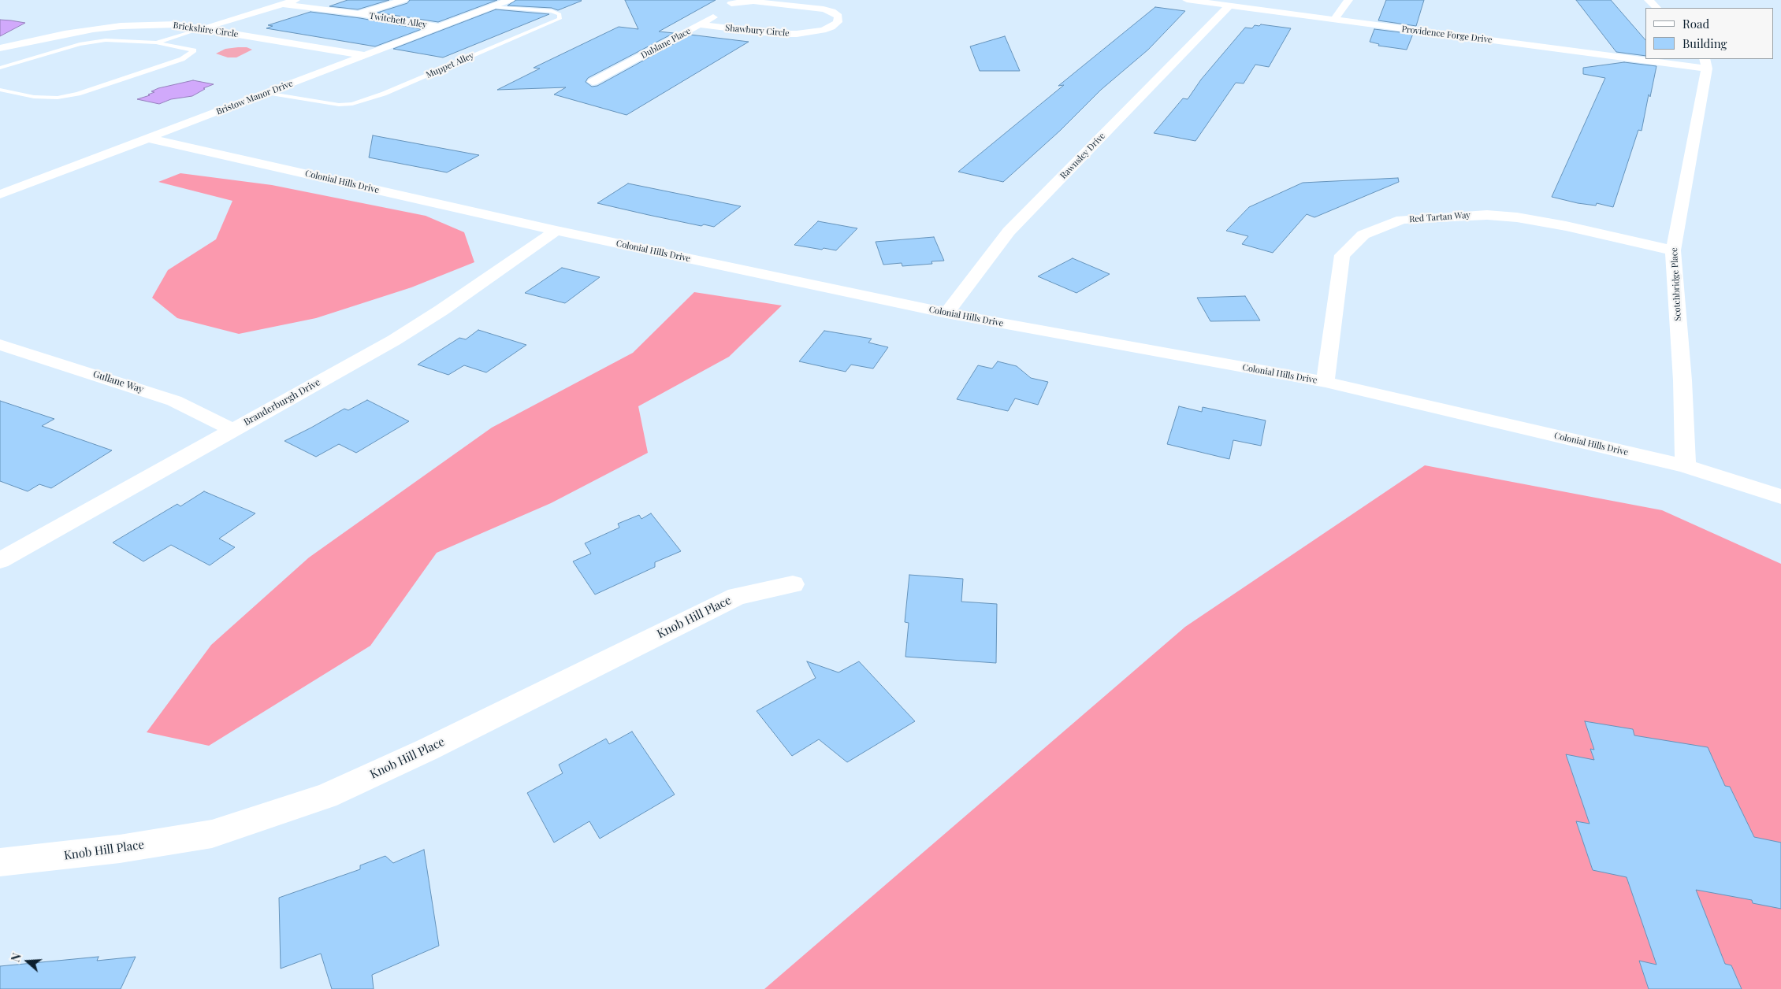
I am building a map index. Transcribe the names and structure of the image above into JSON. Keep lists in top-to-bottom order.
{
  "streets": {
    "street": [
      "Twitchett Alley",
      "Brickshire Circle",
      "Shawbury Circle",
      "Providence Forge Drive",
      "Dublane Place",
      "Bristow Manor Drive",
      "Rawnsley Drive",
      "Colonial Hills Drive",
      "Red Tartan Way",
      "Scotchbridge Place",
      "Gullane Way",
      "Branderburgh Drive",
      "Knob Hill Place"
    ],
    "lane": ["Muppet Alley"]
  },
  "crossings": [
    ["Twitchett Alley", "Bristow Manor Drive"],
    ["Brickshire Circle", "Bristow Manor Drive"],
    ["Shawbury Circle", "Dublane Place"],
    ["Providence Forge Drive", "Rawnsley Drive"],
    ["Providence Forge Drive", "Scotchbridge Place"],
    ["Muppet Alley", "Bristow Manor Drive"],
    ["Bristow Manor Drive", "Colonial Hills Drive"],
    ["Rawnsley Drive", "Colonial Hills Drive"],
    ["Colonial Hills Drive", "Red Tartan Way"],
    ["Colonial Hills Drive", "Scotchbridge Place"],
    ["Colonial Hills Drive", "Branderburgh Drive"],
    ["Red Tartan Way", "Scotchbridge Place"],
    ["Gullane Way", "Branderburgh Drive"]
  ],
  "legend": ["Road", "Building"],
  "north": "left"
}
